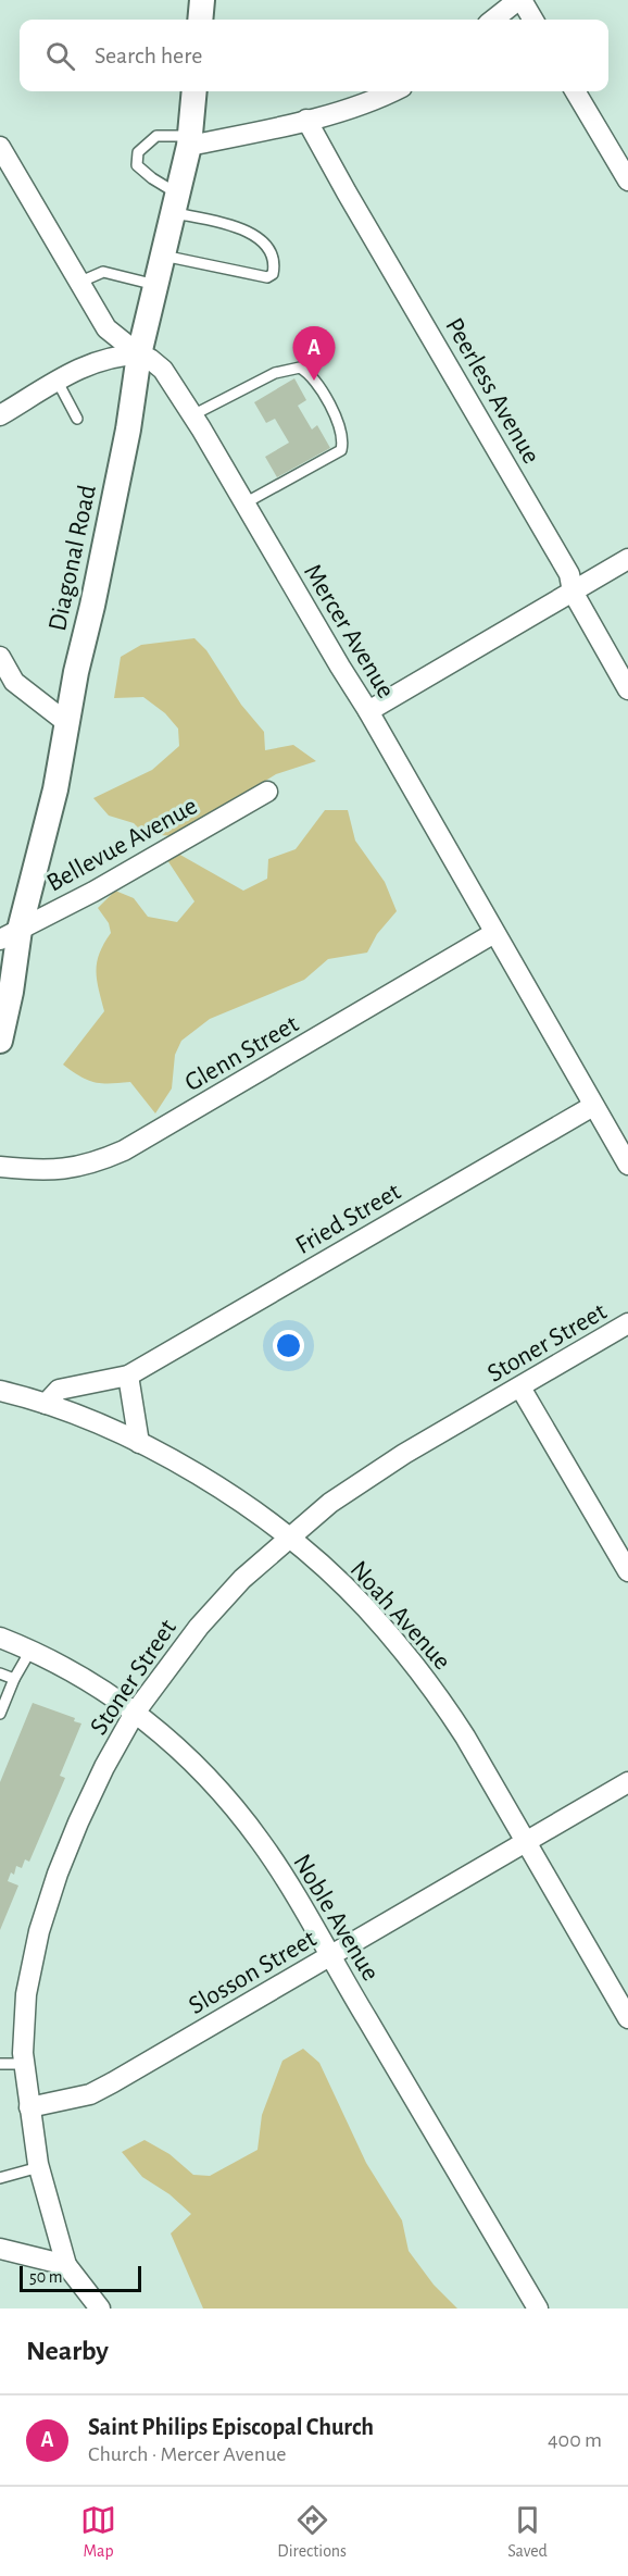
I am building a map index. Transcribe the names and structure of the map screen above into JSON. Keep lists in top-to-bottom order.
{
  "streets": {
    "street": [
      "Peerless Avenue",
      "Diagonal Road",
      "Mercer Avenue",
      "Bellevue Avenue",
      "Glenn Street",
      "Fried Street",
      "Stoner Street",
      "Noah Avenue",
      "Noble Avenue",
      "Slosson Street"
    ]
  },
  "crossings": [
    ["Diagonal Road", "Mercer Avenue"],
    ["Diagonal Road", "Bellevue Avenue"],
    ["Mercer Avenue", "Glenn Street"],
    ["Mercer Avenue", "Fried Street"],
    ["Fried Street", "Noah Avenue"],
    ["Stoner Street", "Noah Avenue"],
    ["Stoner Street", "Noble Avenue"],
    ["Stoner Street", "Slosson Street"],
    ["Noah Avenue", "Slosson Street"],
    ["Noble Avenue", "Slosson Street"]
  ],
  "scale_bar": "50 m",
  "page": {
    "search": "Search here",
    "pins": "A",
    "scale": "50 m",
    "heading": "Nearby",
    "list": [
      {
        "mark": "A",
        "name": "Saint Philips Episcopal Church",
        "note": "Church · Mercer Avenue",
        "value": "400 m"
      }
    ],
    "nav": ["Map", "Directions", "Saved"]
  }
}
